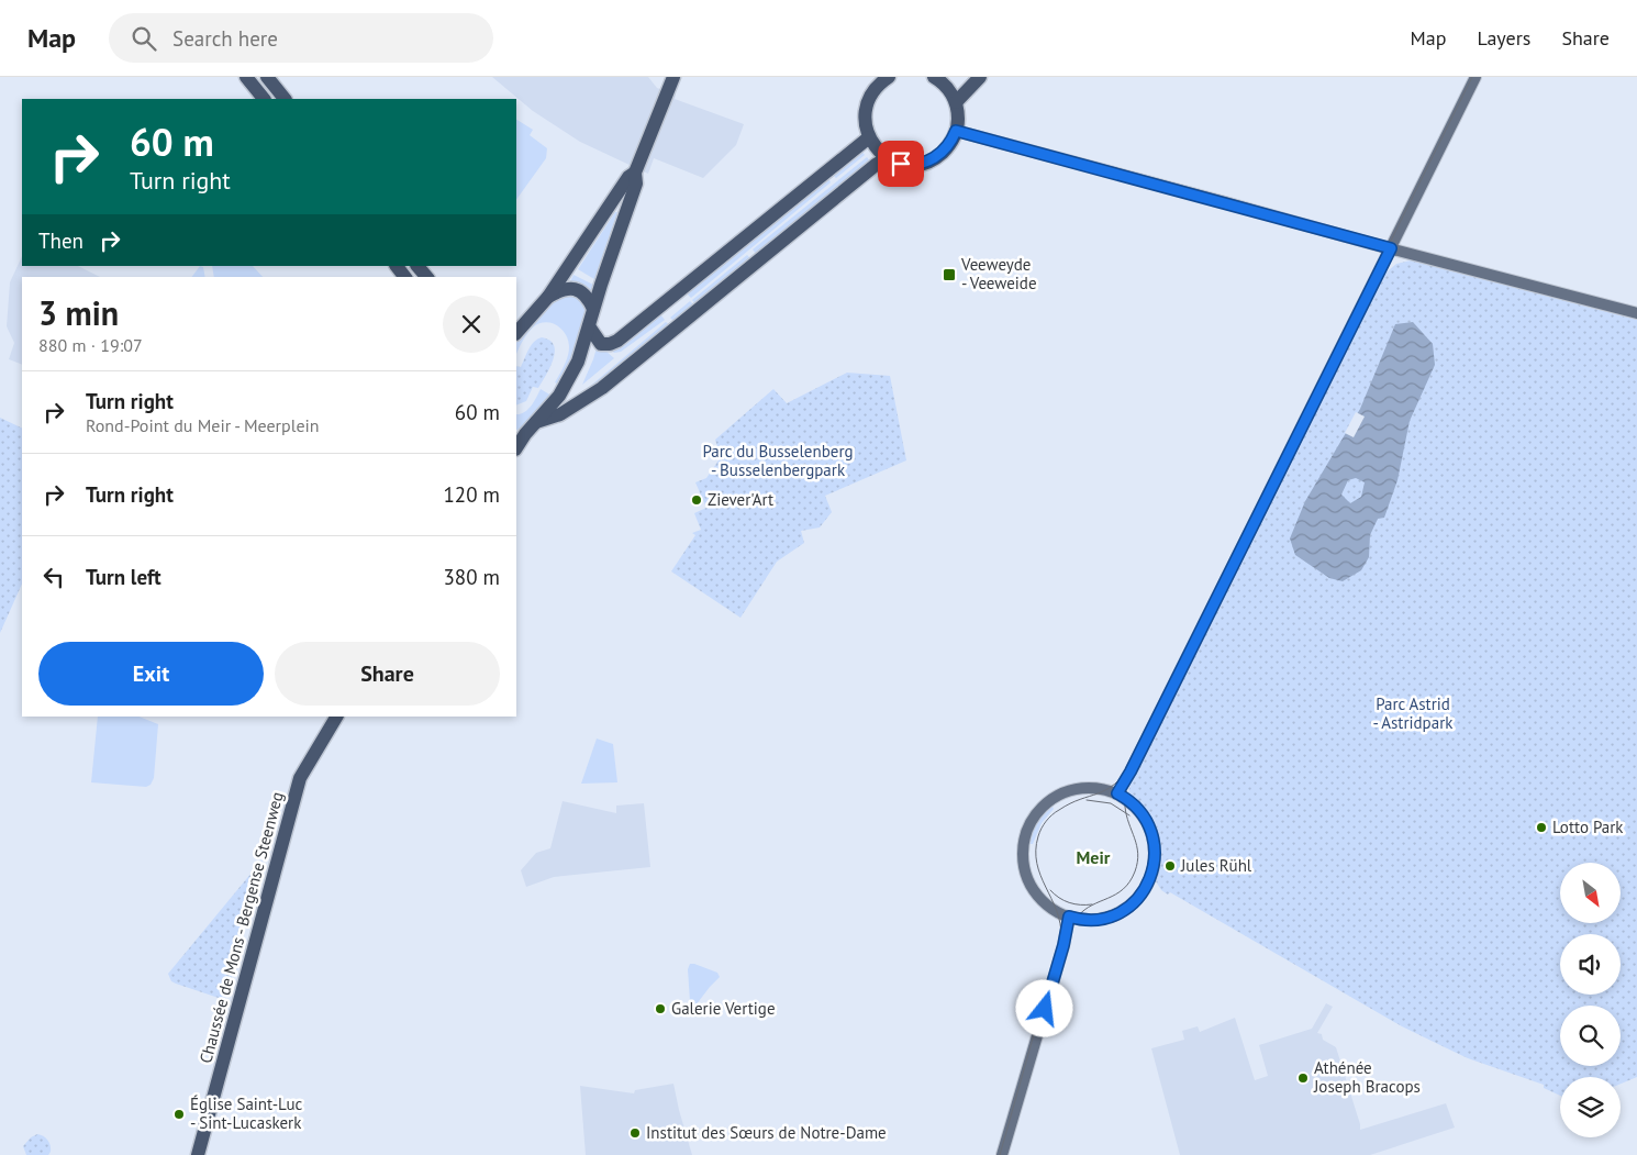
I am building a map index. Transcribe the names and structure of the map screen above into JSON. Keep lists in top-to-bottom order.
{
  "streets": {
    "main road": ["Chaussée de Mons - Bergense Steenweg"]
  },
  "districts": ["Meir"],
  "parks": ["Parc du Busselenberg - Busselenbergpark", "Parc Astrid - Astridpark"],
  "places": {
    "transit": ["Veeweyde - Veeweide"],
    "other": [
      "Ziever'Art",
      "Lotto Park",
      "Jules Rühl",
      "Galerie Vertige",
      "Athénée Joseph Bracops",
      "Église Saint-Luc - Sint-Lucaskerk",
      "Institut des Sœurs de Notre-Dame"
    ]
  },
  "north": "bottom right",
  "page": {
    "header": "Map",
    "search": "Search here",
    "nav": ["Map", "Layers", "Share"],
    "turn": ["60 m", "Turn right"],
    "then": "Then",
    "heading": ["3 min", "880 m · 19:07"],
    "list": [
      {
        "name": "Turn right",
        "note": "Rond-Point du Meir - Meerplein",
        "value": "60 m"
      },
      {
        "name": "Turn right",
        "value": "120 m"
      },
      {
        "name": "Turn left",
        "value": "380 m"
      }
    ],
    "buttons": ["Exit", "Share"]
  }
}
